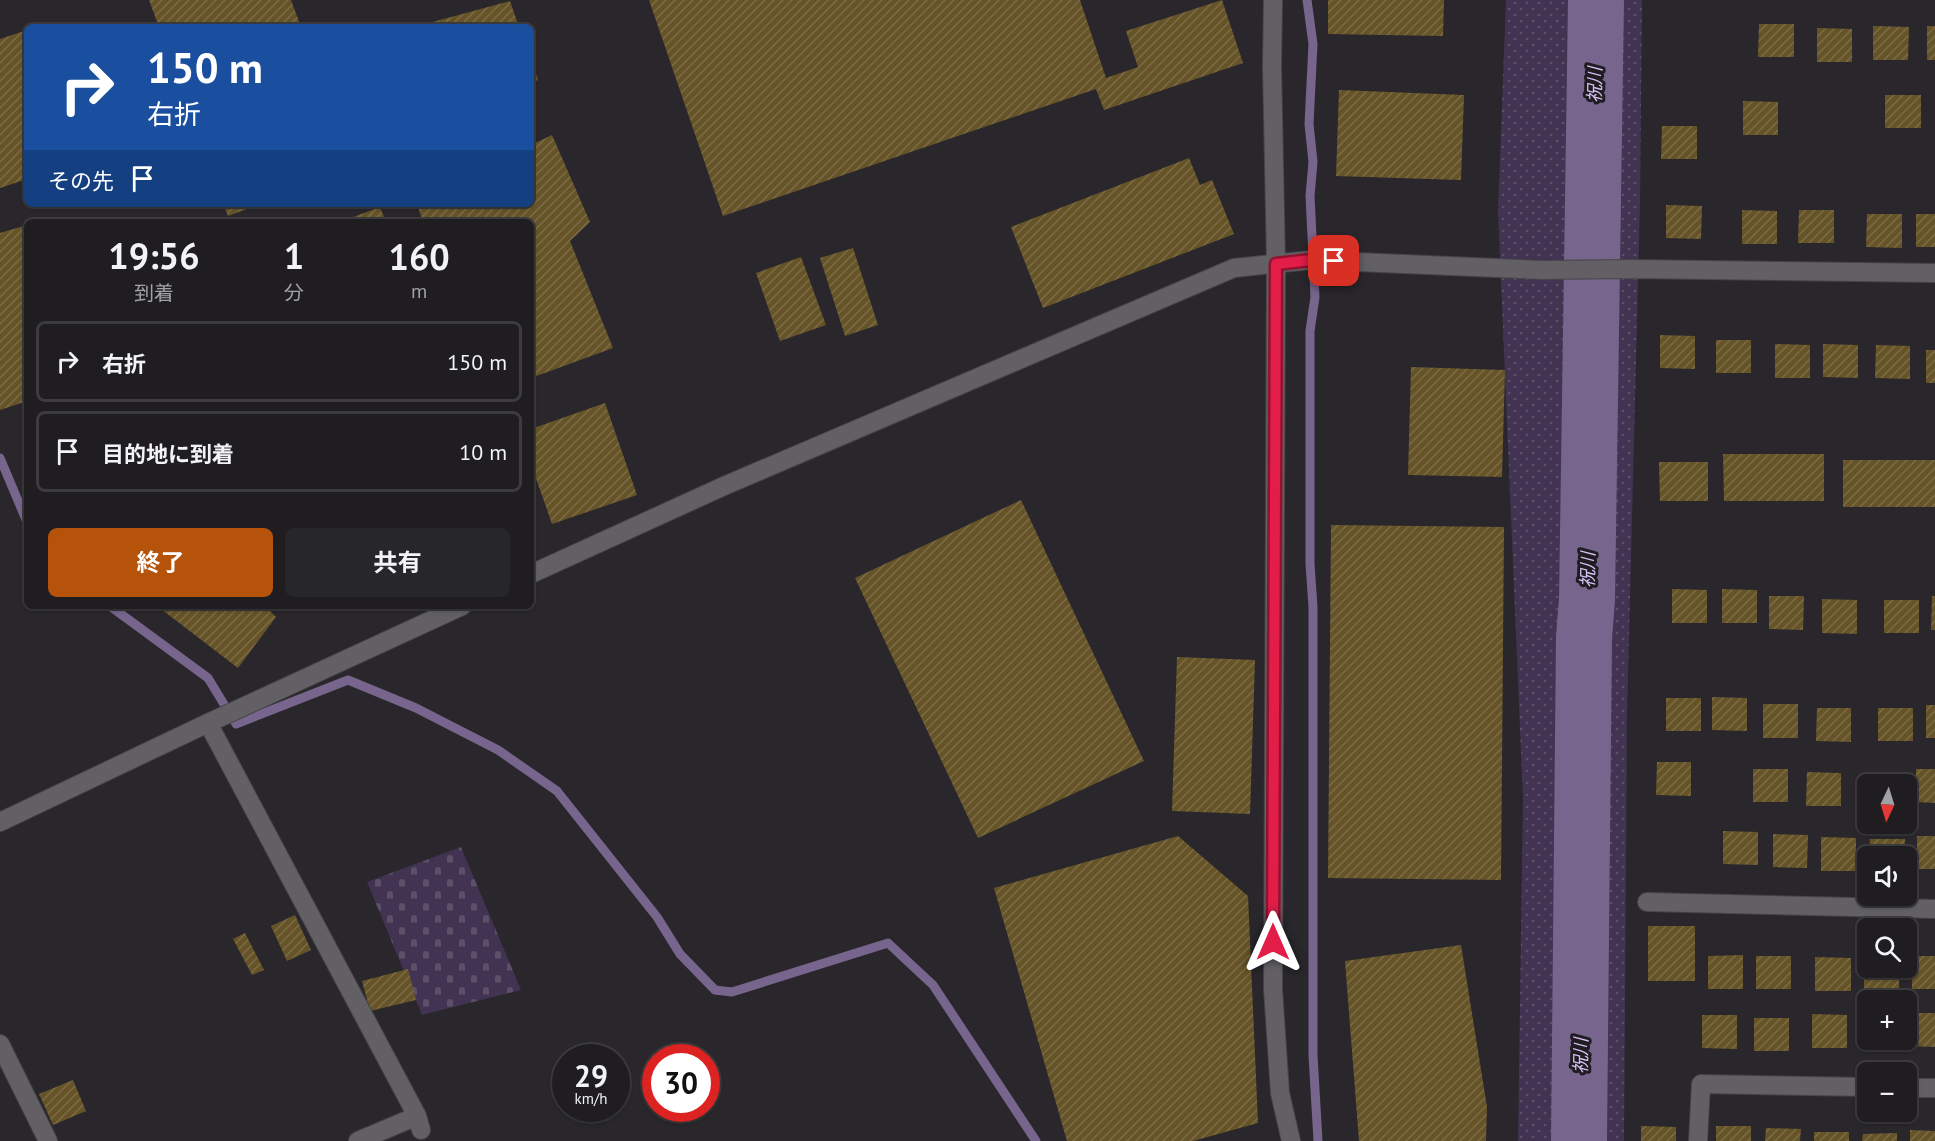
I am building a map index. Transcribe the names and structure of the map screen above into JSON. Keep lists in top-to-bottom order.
{
  "water": ["祝川"],
  "north": "bottom",
  "page": {
    "turn": ["150 m", "右折"],
    "then": "その先",
    "eta": [
      "19:56",
      "到着",
      "1",
      "分",
      "160",
      "m"
    ],
    "list": [
      {
        "name": "右折",
        "value": "150 m"
      },
      {
        "name": "目的地に到着",
        "value": "10 m"
      }
    ],
    "buttons": ["終了", "共有"],
    "map_buttons": ["+", "−"],
    "speed": "29 km/h",
    "limit": "30"
  }
}
